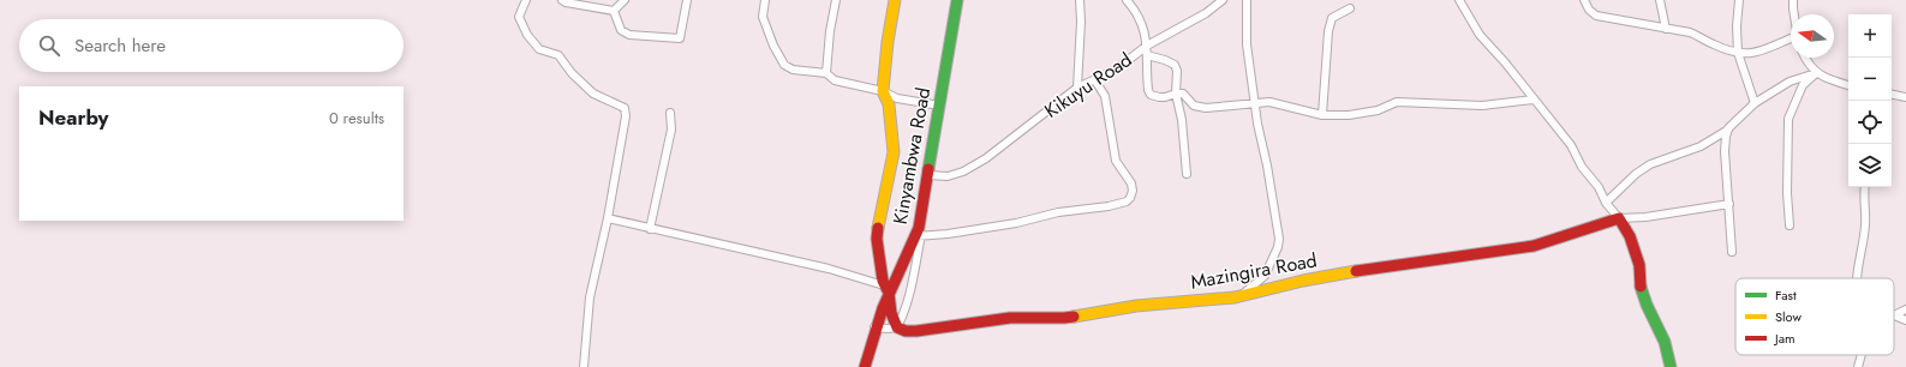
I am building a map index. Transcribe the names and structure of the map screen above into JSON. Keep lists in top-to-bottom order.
{
  "streets": {
    "street": ["Kikuyu Road", "Kinyambwa Road", "Mazingira Road"]
  },
  "crossings": [
    ["Kikuyu Road", "Kinyambwa Road"]
  ],
  "legend": ["Fast", "Slow", "Jam"],
  "north": "left",
  "page": {
    "map_buttons": ["+", "−"],
    "search": "Search here",
    "heading": ["Nearby", "0 results"]
  }
}
